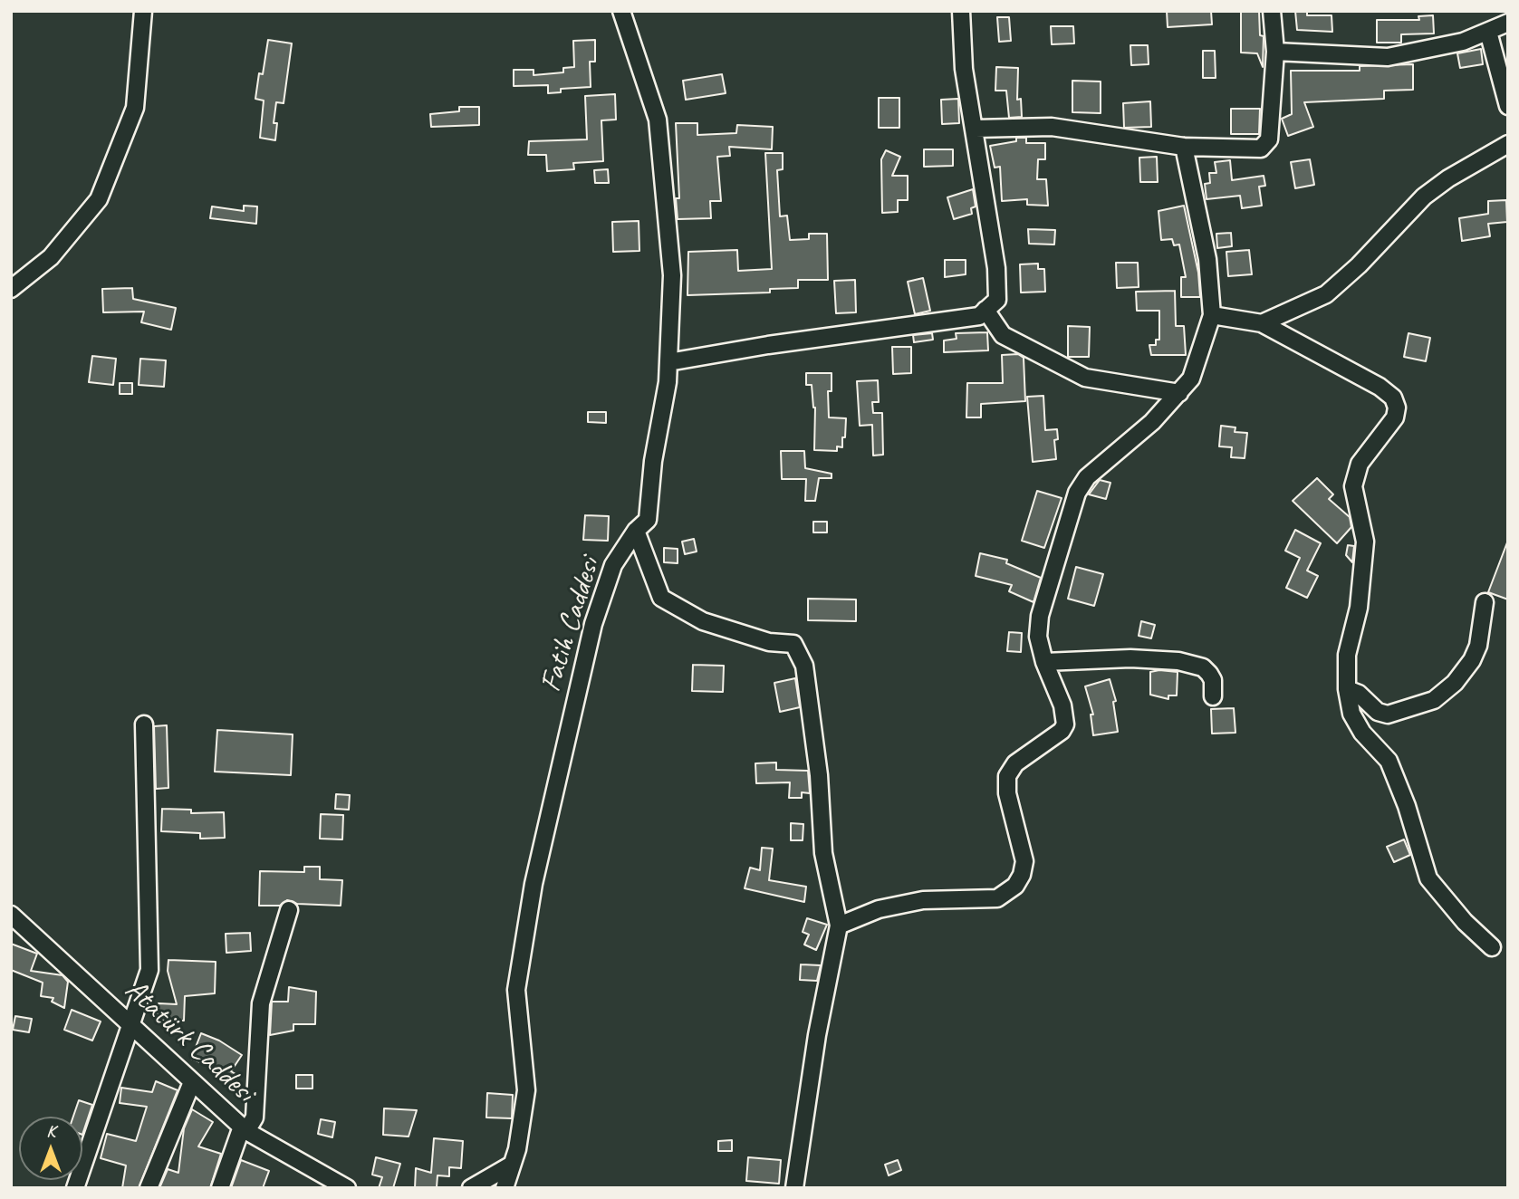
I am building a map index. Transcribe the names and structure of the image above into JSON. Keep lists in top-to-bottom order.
{
  "streets": {
    "street": ["Fatih Caddesi", "Atatürk Caddesi"]
  },
  "north": "top"
}
